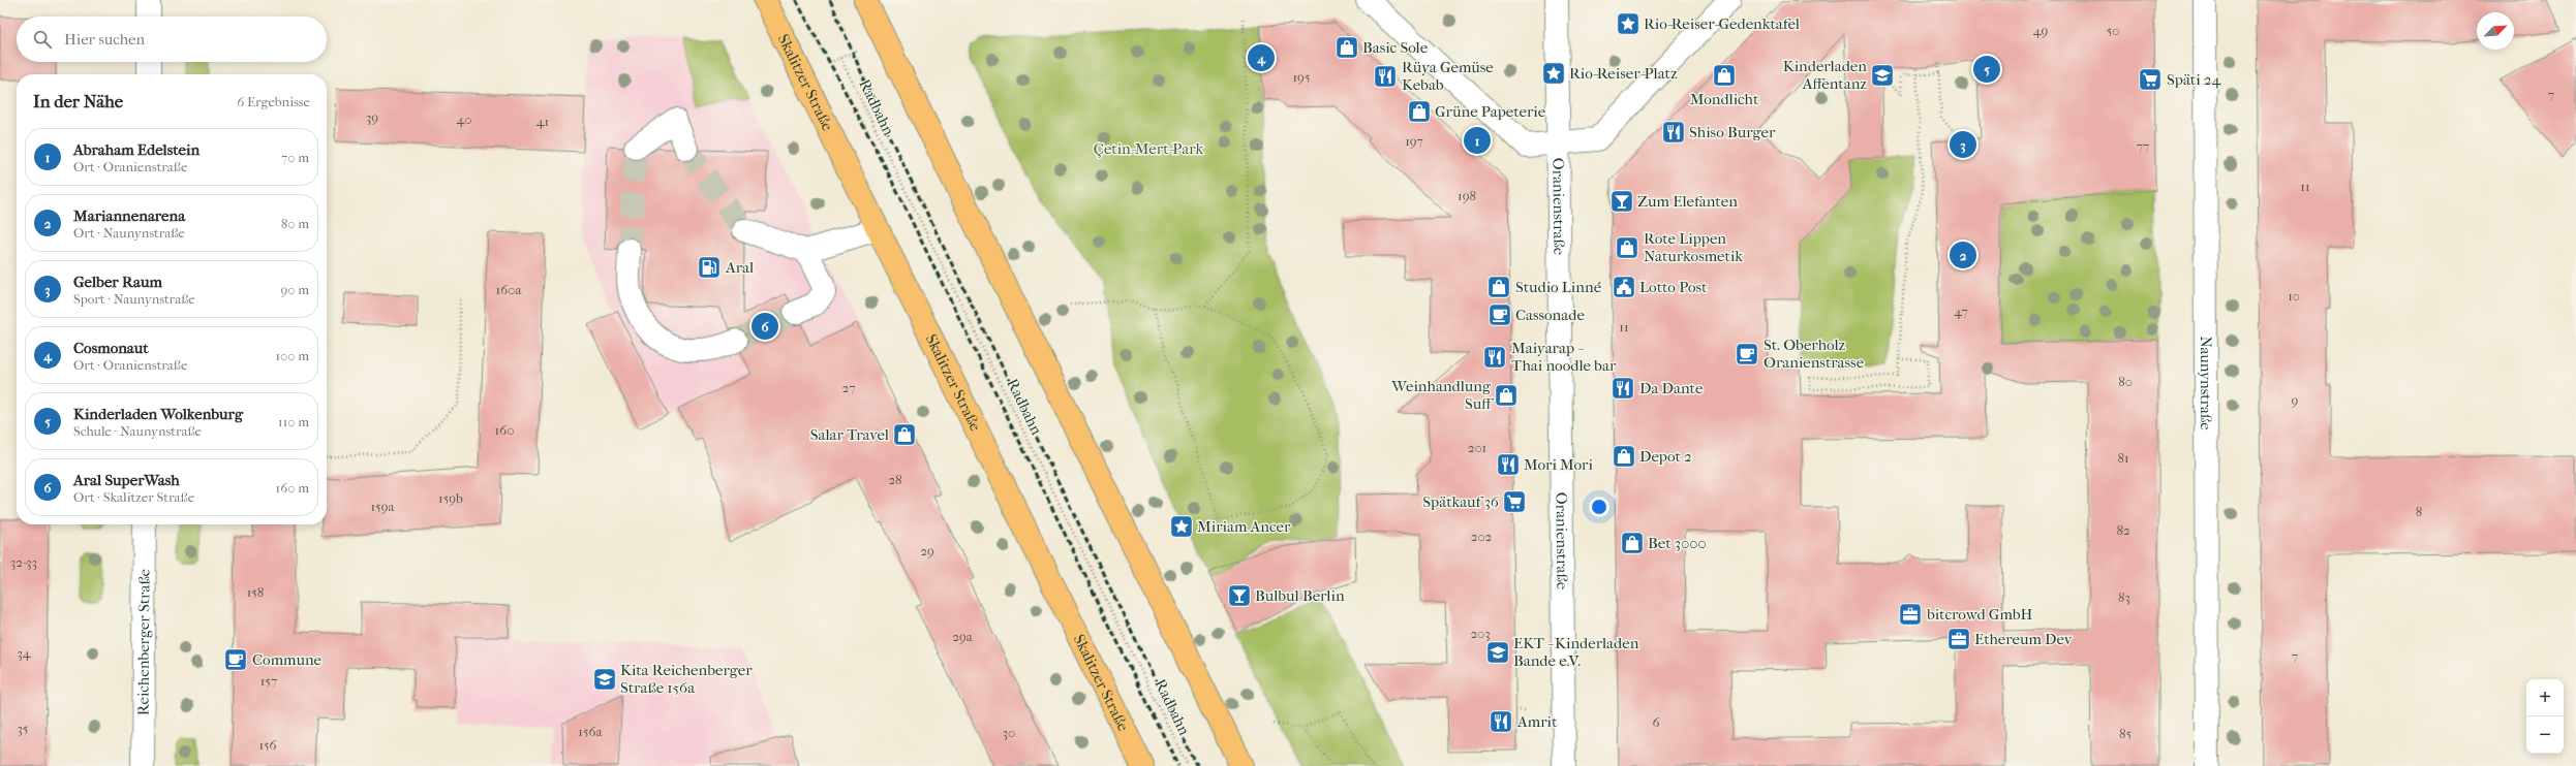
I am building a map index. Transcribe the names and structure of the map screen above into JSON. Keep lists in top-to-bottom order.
{
  "streets": {
    "main road": ["Skalitzer Straße"],
    "street": ["Oranienstraße", "Naunynstraße", "Reichenberger Straße"],
    "path": ["Radbahn"]
  },
  "parks": ["Çetin-Mert-Park"],
  "places": {
    "place": ["Rio-Reiser-Gedenktafel", "Rio-Reiser-Platz", "Miriam Ancer"],
    "shop": [
      "Basic Sole",
      "Mondlicht",
      "Grüne Papeterie",
      "Rote Lippen Naturkosmetik",
      "Studio Linné",
      "Weinhandlung Suff",
      "Salar Travel",
      "Depot 2",
      "Bet 3000"
    ],
    "school or university": ["Kinderladen Affentanz", "EKT - Kinderladen Bande e.V.", "Kita Reichenberger Straße 156a"],
    "restaurant": [
      "Rüya Gemüse Kebab",
      "Shiso Burger",
      "Maiyarap - Thai noodle bar",
      "Da Dante",
      "Mori Mori",
      "Amrit"
    ],
    "supermarket": ["Späti 24", "Spätkauf 36"],
    "bar": ["Zum Elefanten", "Bulbul Berlin"],
    "fuel station": ["Aral"],
    "public building": ["Lotto Post"],
    "cafe": ["Cassonade", "St. Oberholz Oranienstrasse", "Commune"],
    "office": ["bitcrowd GmbH", "Ethereum Dev"]
  },
  "house_numbers": [
    "49",
    "50",
    "195",
    "7",
    "39",
    "40",
    "41",
    "197",
    "77",
    "11",
    "198",
    "160a",
    "10",
    "47",
    "11",
    "80",
    "27",
    "9",
    "160",
    "201",
    "81",
    "28",
    "159b",
    "159a",
    "8",
    "82",
    "202",
    "29",
    "32-33",
    "158",
    "83",
    "203",
    "29a",
    "34",
    "7",
    "157",
    "6",
    "35",
    "156a",
    "30",
    "85",
    "156"
  ],
  "north": "top right",
  "page": {
    "search": "Hier suchen",
    "pins": [
      "4",
      "5",
      "1",
      "3",
      "2",
      "6"
    ],
    "heading": ["In der Nähe", "6 Ergebnisse"],
    "list": [
      {
        "mark": "1",
        "name": "Abraham Edelstein",
        "note": "Ort · Oranienstraße",
        "value": "70 m"
      },
      {
        "mark": "2",
        "name": "Mariannenarena",
        "note": "Ort · Naunynstraße",
        "value": "80 m"
      },
      {
        "mark": "3",
        "name": "Gelber Raum",
        "note": "Sport · Naunynstraße",
        "value": "90 m"
      },
      {
        "mark": "4",
        "name": "Cosmonaut",
        "note": "Ort · Oranienstraße",
        "value": "100 m"
      },
      {
        "mark": "5",
        "name": "Kinderladen Wolkenburg",
        "note": "Schule · Naunynstraße",
        "value": "110 m"
      },
      {
        "mark": "6",
        "name": "Aral SuperWash",
        "note": "Ort · Skalitzer Straße",
        "value": "160 m"
      }
    ],
    "map_buttons": ["+", "−"]
  }
}
